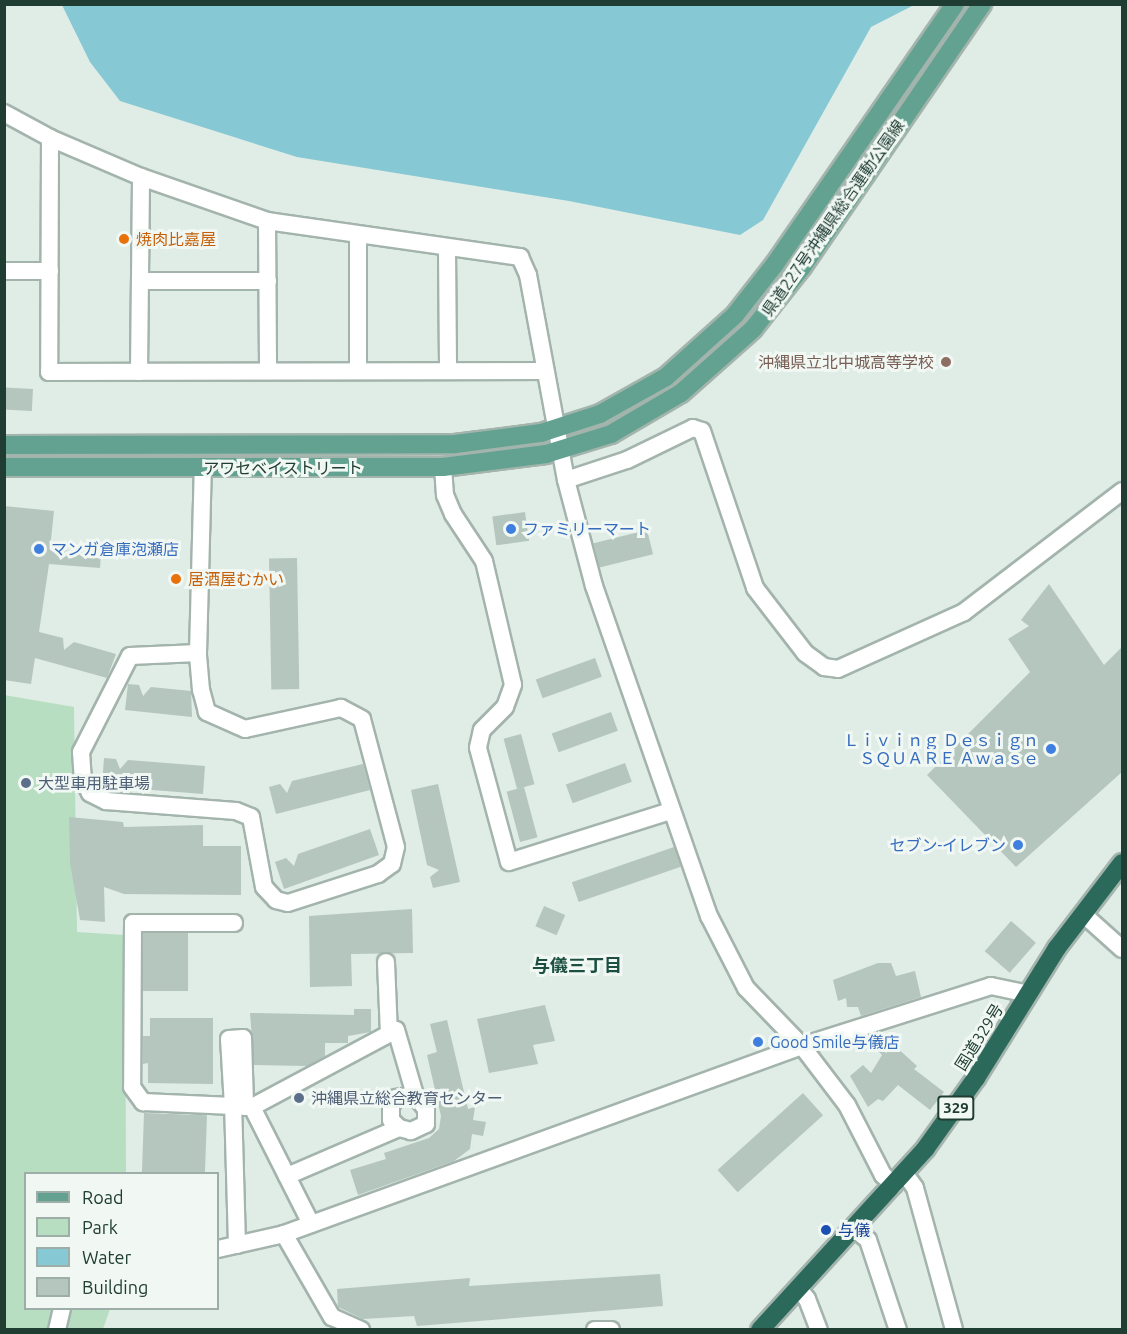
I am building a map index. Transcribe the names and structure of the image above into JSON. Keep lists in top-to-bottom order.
{
  "streets": {
    "highway": ["国道329号", "329"],
    "main road": ["県道227号沖縄県総合運動公園線", "アワセベイストリート"]
  },
  "crossings": [
    ["県道227号沖縄県総合運動公園線", "アワセベイストリート"]
  ],
  "districts": ["与儀三丁目"],
  "places": [
    "焼肉比嘉屋",
    "沖縄県立北中城高等学校",
    "ファミリーマート",
    "マンガ倉庫泡瀬店",
    "居酒屋むかい",
    "Ｌｉｖｉｎｇ Ｄｅｓｉｇｎ ＳＱＵＡＲＥ Ａｗａｓｅ",
    "大型車用駐車場",
    "セブン-イレブン",
    "Good Smile与儀店",
    "沖縄県立総合教育センター",
    "与儀"
  ],
  "legend": [
    "Road",
    "Park",
    "Water",
    "Building"
  ]
}
